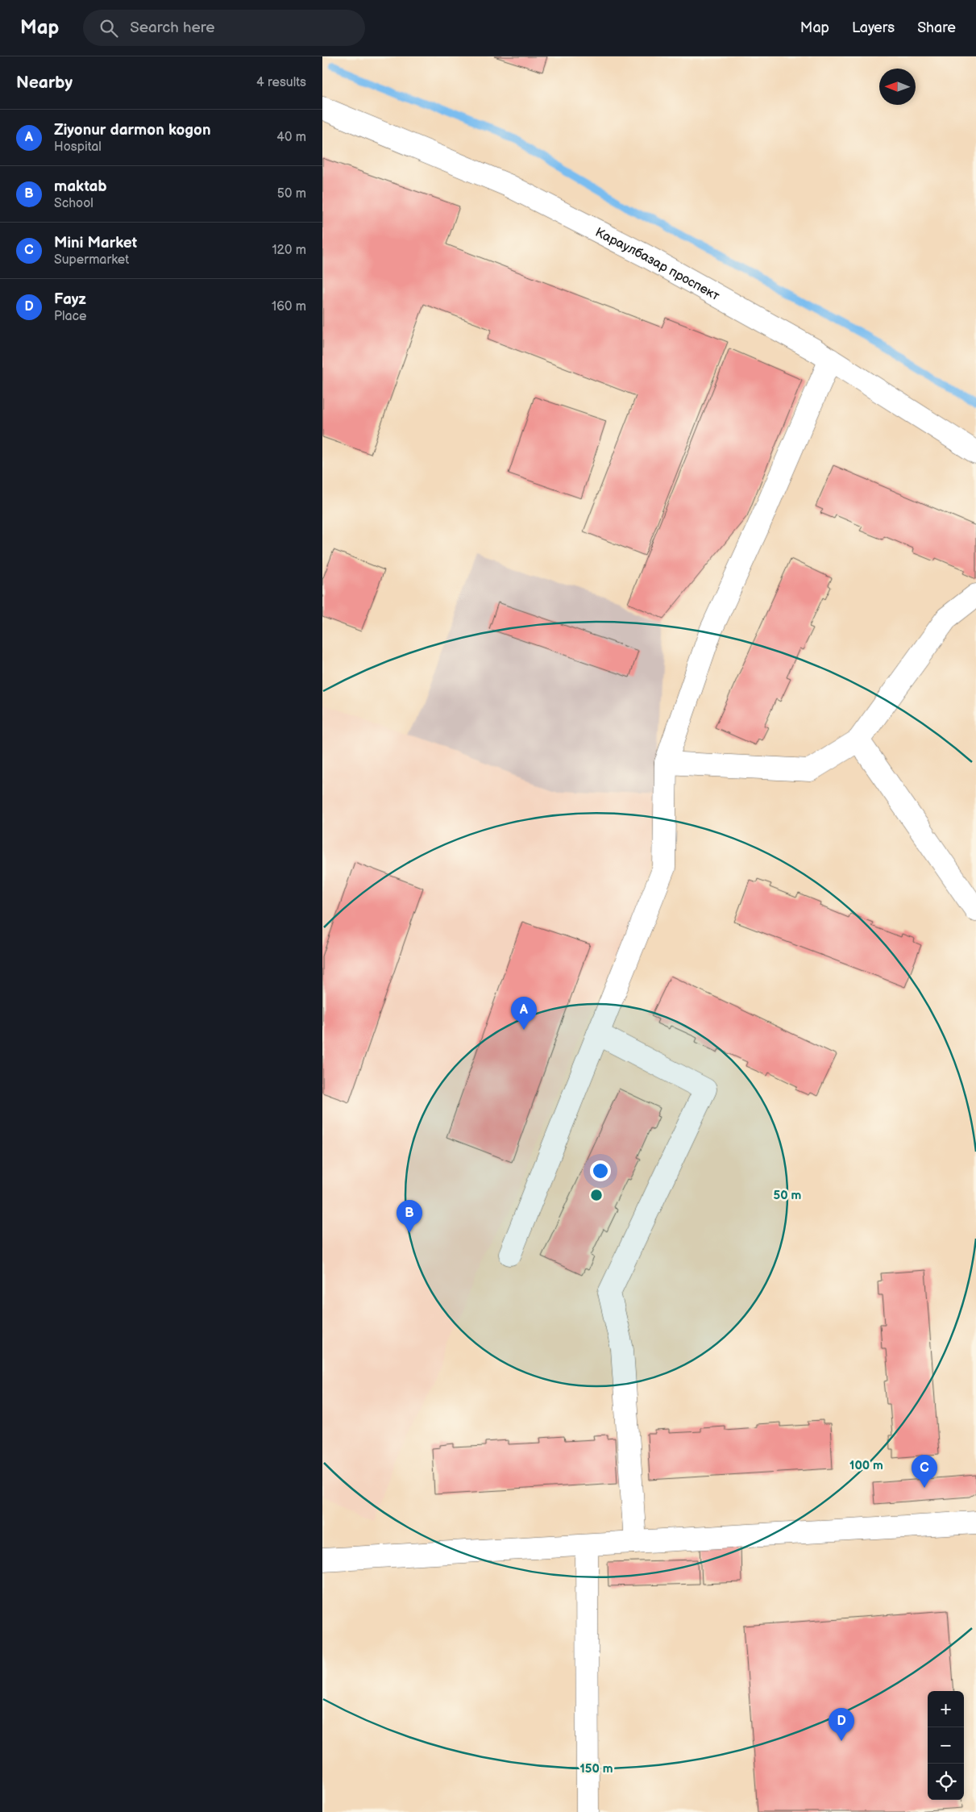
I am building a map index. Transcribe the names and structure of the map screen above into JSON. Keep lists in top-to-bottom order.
{
  "streets": {
    "street": ["Караулбазар проспект"]
  },
  "north": "left",
  "page": {
    "header": "Map",
    "search": "Search here",
    "nav": ["Map", "Layers", "Share"],
    "heading": ["Nearby", "4 results"],
    "list": [
      {
        "mark": "A",
        "name": "Ziyonur darmon kogon",
        "note": "Hospital",
        "value": "40 m"
      },
      {
        "mark": "B",
        "name": "maktab",
        "note": "School",
        "value": "50 m"
      },
      {
        "mark": "C",
        "name": "Mini Market",
        "note": "Supermarket",
        "value": "120 m"
      },
      {
        "mark": "D",
        "name": "Fayz",
        "note": "Place",
        "value": "160 m"
      }
    ],
    "pins": [
      "A",
      "B",
      "C",
      "D"
    ],
    "map_buttons": ["+", "−"]
  },
  "rings": ["50 m", "100 m", "150 m"]
}
